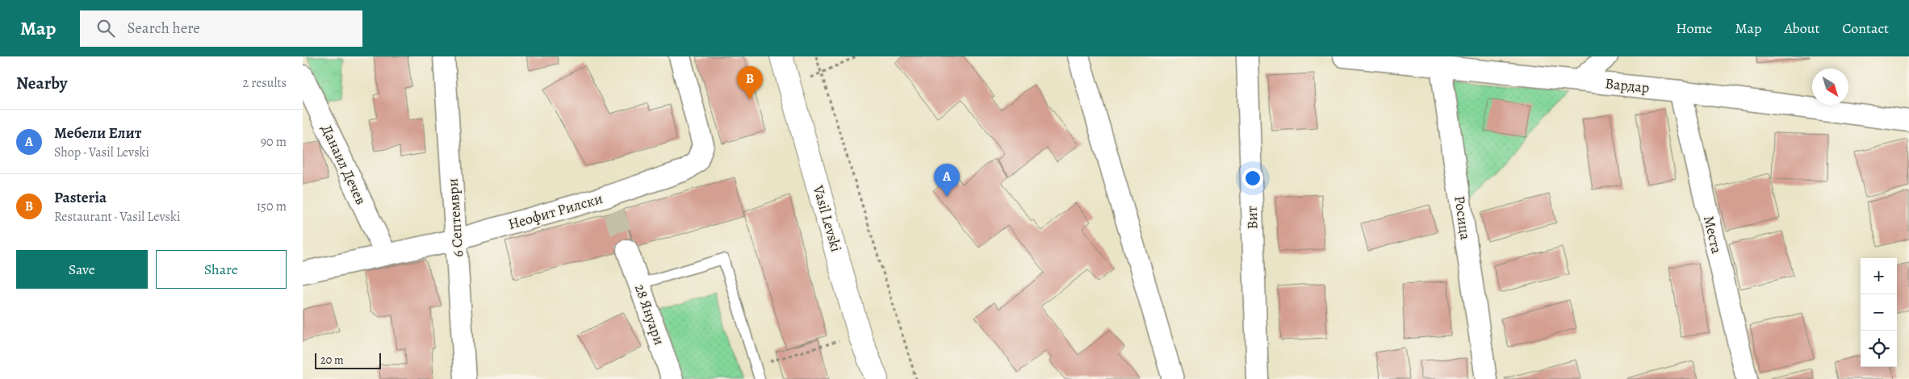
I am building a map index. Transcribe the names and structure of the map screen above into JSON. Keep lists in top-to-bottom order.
{
  "streets": {
    "street": [
      "Вардар",
      "Данаил Дечев",
      "Неофит Рилски",
      "6 Септември",
      "Вит",
      "Росица",
      "Vasil Levski",
      "Места",
      "28 Януари"
    ]
  },
  "crossings": [
    ["Вардар", "Росица"],
    ["Вардар", "Места"],
    ["Данаил Дечев", "Неофит Рилски"],
    ["Неофит Рилски", "6 Септември"]
  ],
  "scale_bar": "20 m",
  "north": "bottom right",
  "page": {
    "header": "Map",
    "search": "Search here",
    "nav": [
      "Home",
      "Map",
      "About",
      "Contact"
    ],
    "heading": ["Nearby", "2 results"],
    "pins": ["B", "A"],
    "list": [
      {
        "mark": "A",
        "name": "Мебели Елит",
        "note": "Shop · Vasil Levski",
        "value": "90 m"
      },
      {
        "mark": "B",
        "name": "Pasteria",
        "note": "Restaurant · Vasil Levski",
        "value": "150 m"
      }
    ],
    "buttons": ["Save", "Share"],
    "map_buttons": ["+", "−"],
    "scale": "20 m"
  }
}
